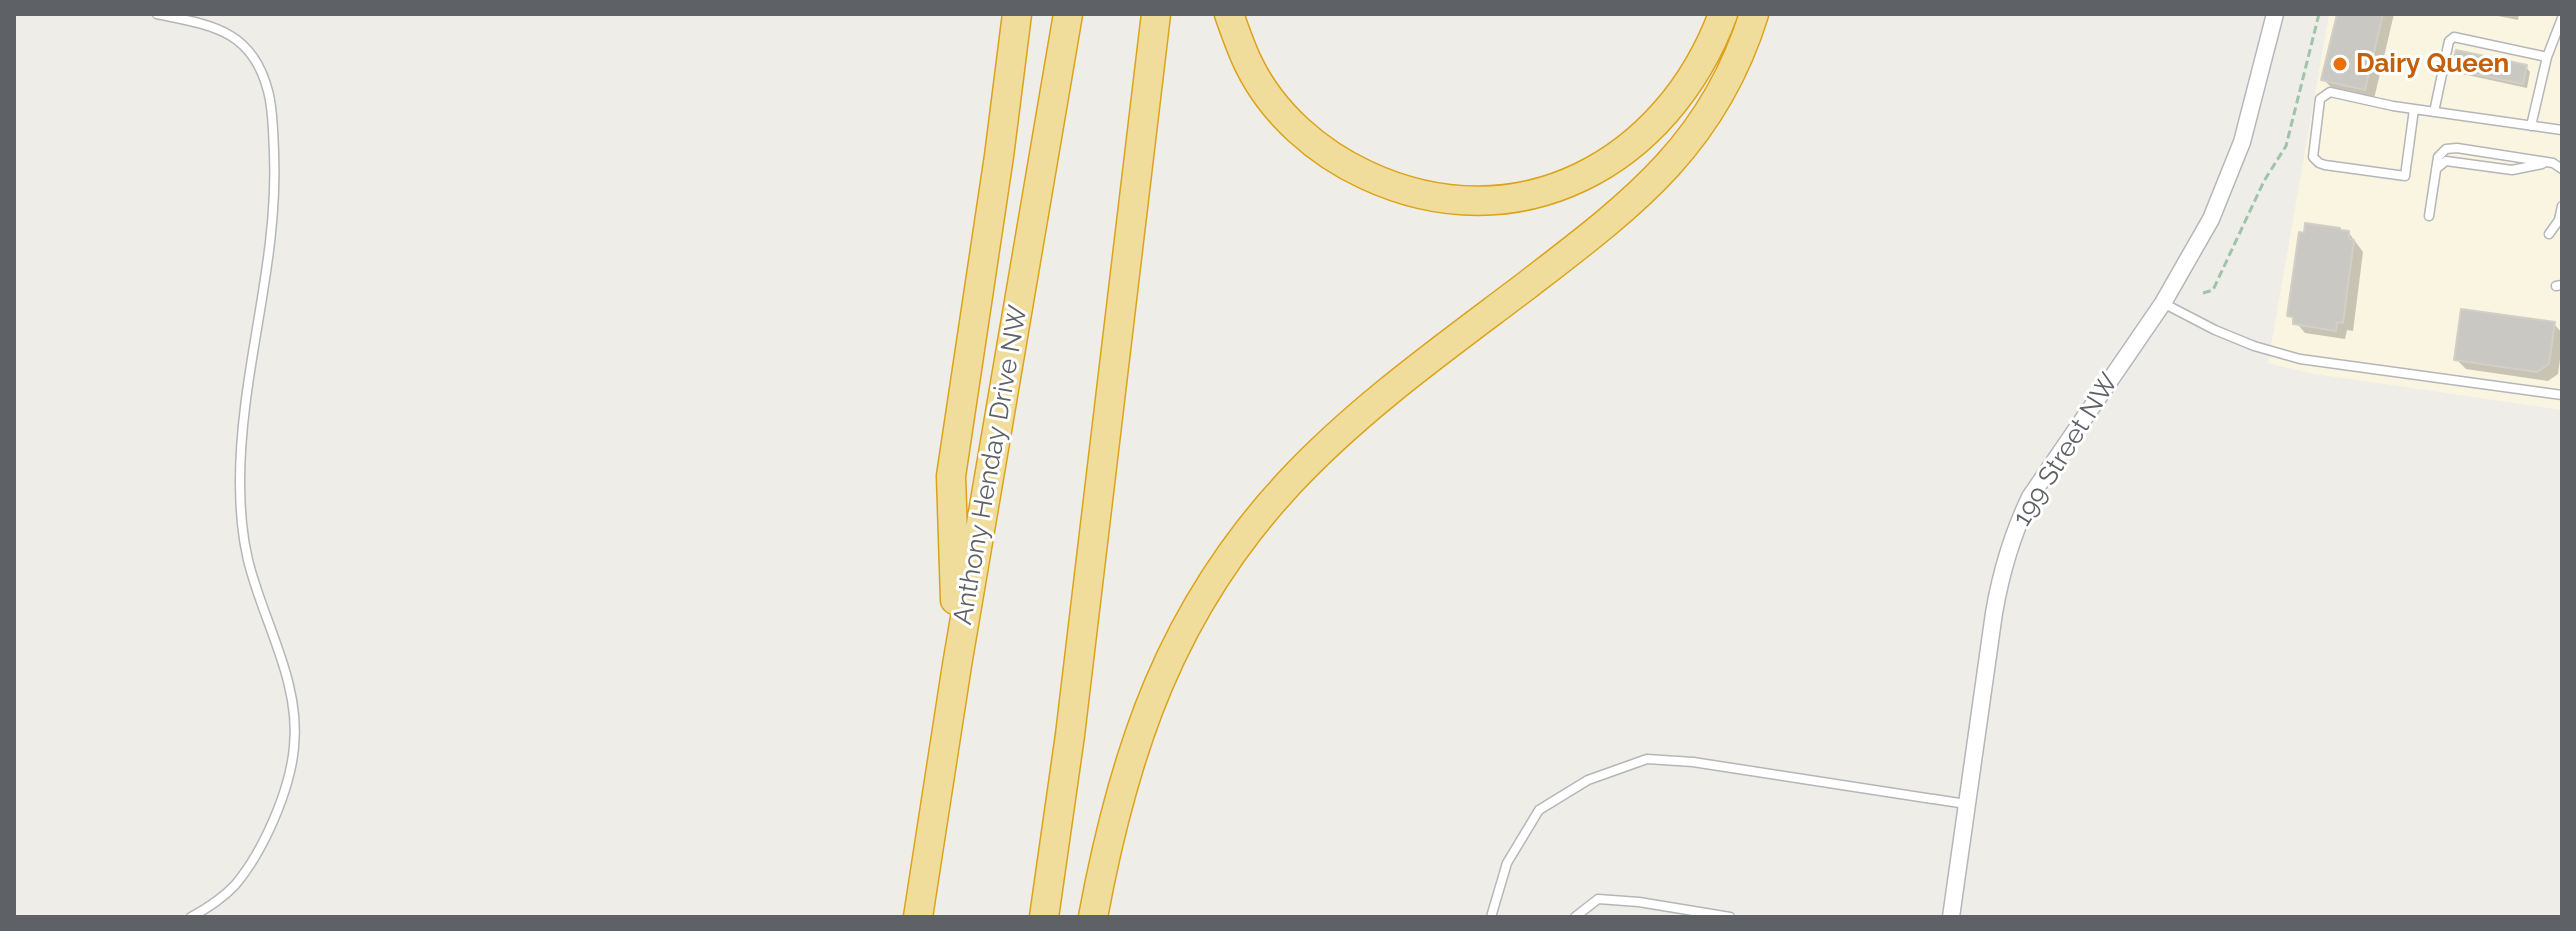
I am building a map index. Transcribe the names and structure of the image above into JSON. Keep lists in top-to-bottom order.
{
  "streets": {
    "highway": ["Anthony Henday Drive NW"],
    "street": ["199 Street NW"]
  },
  "places": ["Dairy Queen"]
}
